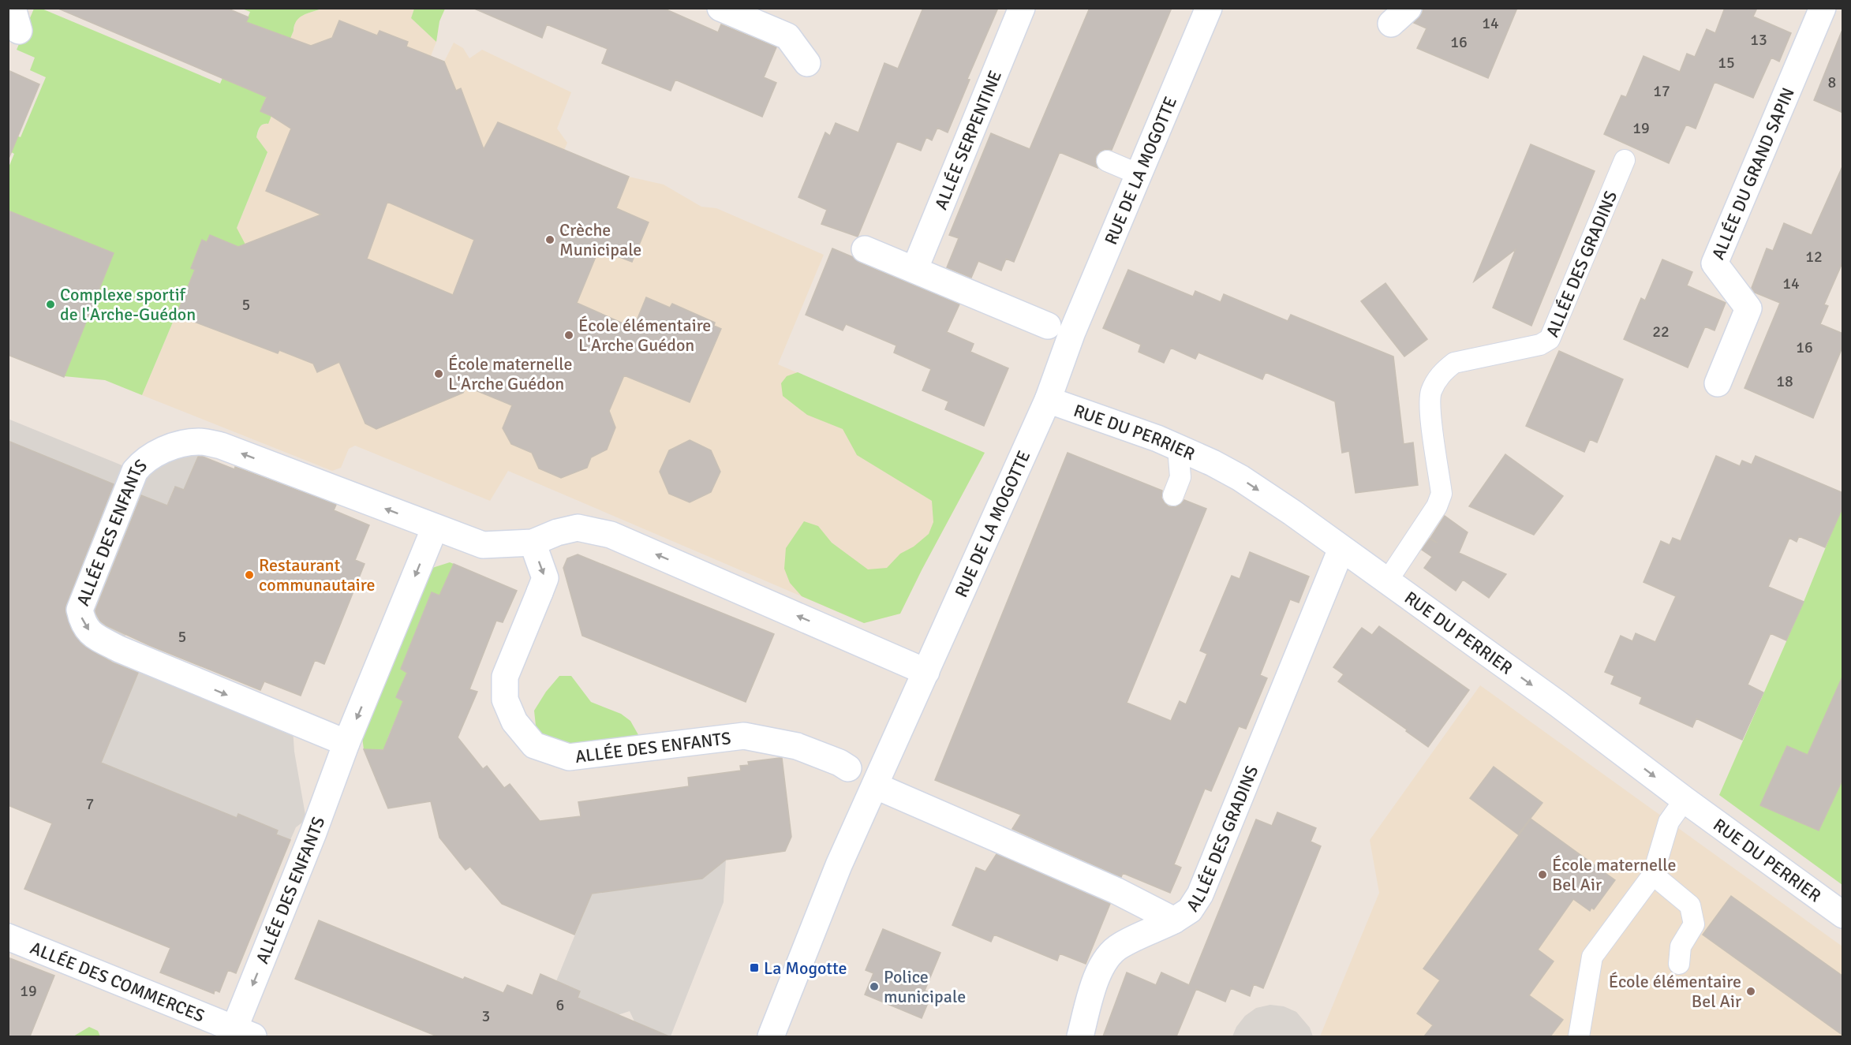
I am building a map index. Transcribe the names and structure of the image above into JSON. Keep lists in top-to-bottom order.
{
  "streets": {
    "street": [
      "ALLÉE SERPENTINE",
      "RUE DE LA MOGOTTE",
      "ALLÉE DU GRAND SAPIN",
      "ALLÉE DES GRADINS",
      "RUE DU PERRIER",
      "ALLÉE DES ENFANTS",
      "ALLÉE DES COMMERCES"
    ]
  },
  "crossings": [
    ["RUE DE LA MOGOTTE", "ALLÉE DES GRADINS"],
    ["RUE DE LA MOGOTTE", "RUE DU PERRIER"],
    ["RUE DE LA MOGOTTE", "ALLÉE DES ENFANTS"],
    ["ALLÉE DES GRADINS", "RUE DU PERRIER"],
    ["ALLÉE DES ENFANTS", "ALLÉE DES COMMERCES"]
  ],
  "one_way": ["RUE DU PERRIER"],
  "places": {
    "other": [
      "Crèche Municipale",
      "Complexe sportif de l'Arche-Guédon",
      "École élémentaire L'Arche Guédon",
      "École maternelle L'Arche Guédon",
      "Restaurant communautaire",
      "École maternelle Bel Air",
      "Police municipale",
      "École élémentaire Bel Air"
    ],
    "transit": ["La Mogotte"]
  },
  "house_numbers": [
    "14",
    "13",
    "16",
    "15",
    "8",
    "17",
    "19",
    "12",
    "14",
    "5",
    "22",
    "16",
    "18",
    "5",
    "7",
    "19",
    "6",
    "3"
  ]
}
